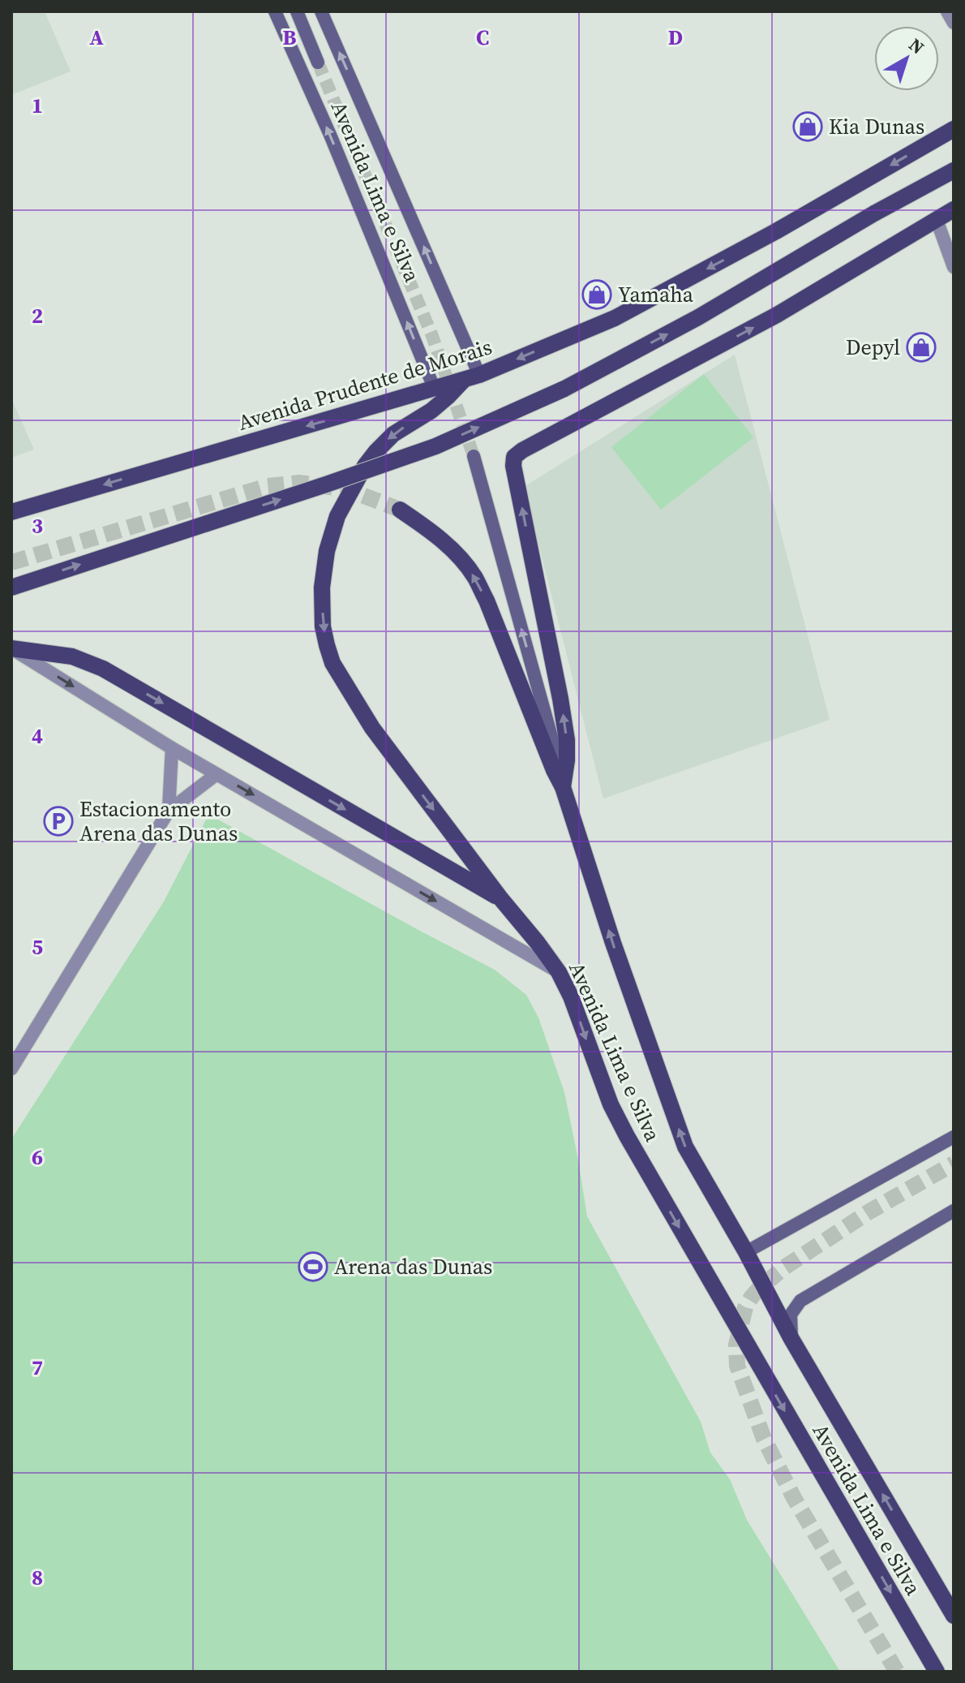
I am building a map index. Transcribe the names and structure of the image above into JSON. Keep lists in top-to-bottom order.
{
  "streets": {
    "main road": ["Avenida Lima e Silva", "Avenida Prudente de Morais"]
  },
  "crossings": [
    ["Avenida Lima e Silva", "Avenida Prudente de Morais"]
  ],
  "places": {
    "shop": ["Kia Dunas", "Yamaha", "Depyl"],
    "parking": ["Estacionamento Arena das Dunas"],
    "sports": ["Arena das Dunas"]
  },
  "north": "top right",
  "grid": {
    "columns": [
      "A",
      "B",
      "C",
      "D"
    ],
    "rows": [
      "1",
      "2",
      "3",
      "4",
      "5",
      "6",
      "7",
      "8"
    ]
  }
}
